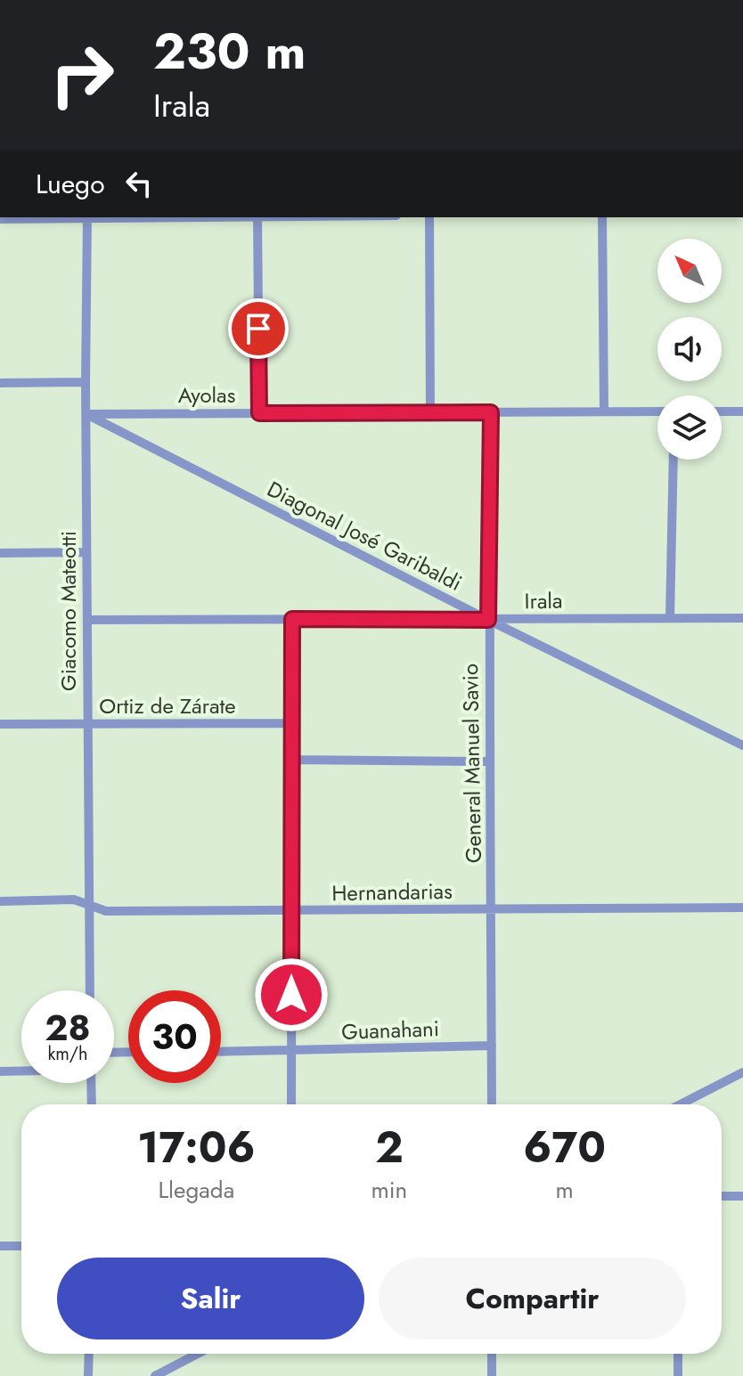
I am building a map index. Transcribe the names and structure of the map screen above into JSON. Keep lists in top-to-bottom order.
{
  "streets": {
    "street": [
      "Ayolas",
      "Diagonal José Garibaldi",
      "Irala",
      "Giacomo Mateotti",
      "Ortiz de Zárate",
      "General Manuel Savio",
      "Hernandarias",
      "Guanahani"
    ]
  },
  "crossings": [
    ["Ayolas", "Diagonal José Garibaldi"],
    ["Ayolas", "Giacomo Mateotti"],
    ["Ayolas", "General Manuel Savio"],
    ["Diagonal José Garibaldi", "Irala"],
    ["Diagonal José Garibaldi", "Giacomo Mateotti"],
    ["Diagonal José Garibaldi", "General Manuel Savio"],
    ["Irala", "Giacomo Mateotti"],
    ["Irala", "General Manuel Savio"],
    ["Giacomo Mateotti", "Ortiz de Zárate"],
    ["Giacomo Mateotti", "Hernandarias"],
    ["General Manuel Savio", "Hernandarias"],
    ["General Manuel Savio", "Guanahani"]
  ],
  "north": "top left",
  "page": {
    "turn": ["230 m", "Irala"],
    "then": "Luego",
    "speed": "28 km/h",
    "limit": "30",
    "eta": [
      "17:06",
      "Llegada",
      "2",
      "min",
      "670",
      "m"
    ],
    "buttons": ["Salir", "Compartir"]
  }
}
